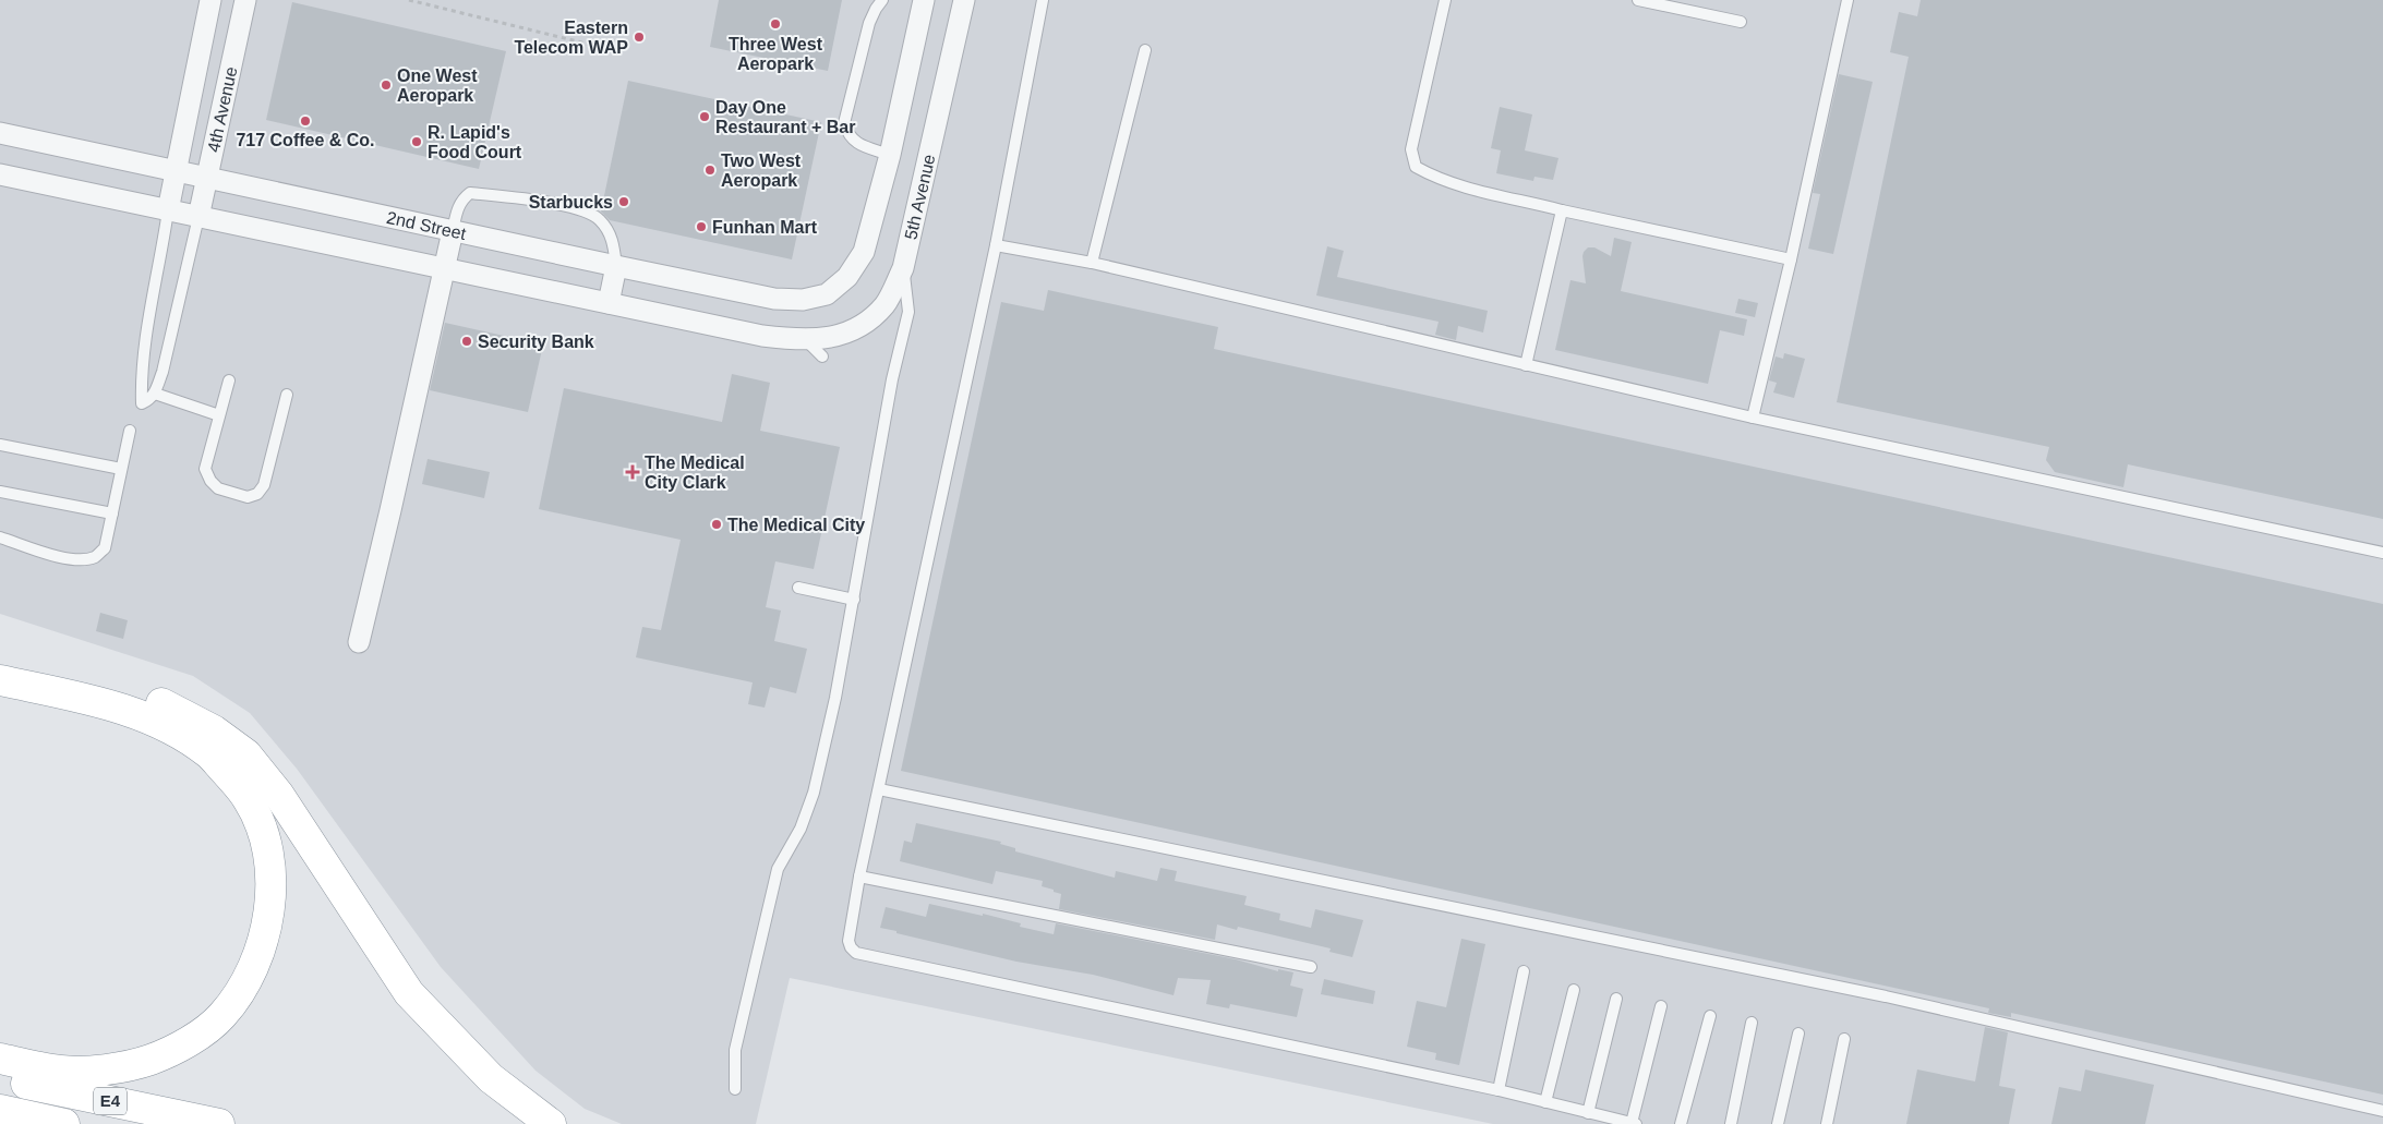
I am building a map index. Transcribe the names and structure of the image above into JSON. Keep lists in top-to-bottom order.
{
  "streets": {
    "highway": ["E4"],
    "street": ["4th Avenue", "5th Avenue", "2nd Street"]
  },
  "crossings": [
    ["4th Avenue", "2nd Street"]
  ],
  "places": {
    "other": [
      "Three West Aeropark",
      "Eastern Telecom WAP",
      "One West Aeropark",
      "Day One Restaurant + Bar",
      "717 Coffee & Co.",
      "R. Lapid's Food Court",
      "Two West Aeropark",
      "Starbucks",
      "Funhan Mart",
      "Security Bank",
      "The Medical City"
    ],
    "health": ["The Medical City Clark"]
  }
}
